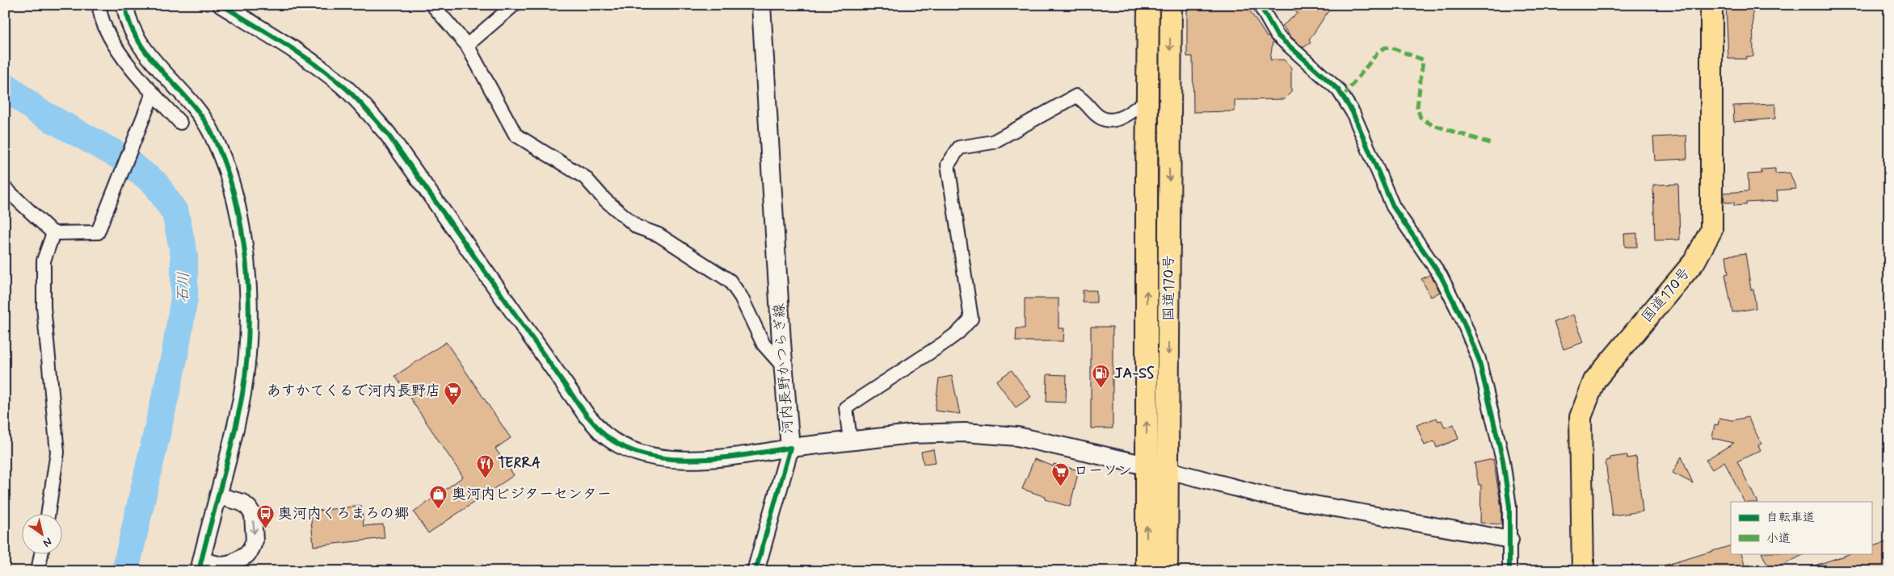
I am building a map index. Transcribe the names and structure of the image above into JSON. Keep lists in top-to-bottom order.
{
  "streets": {
    "highway": ["国道170号"],
    "main road": ["河内長野かつらぎ線"]
  },
  "crossings": [
    ["国道170号", "河内長野かつらぎ線"]
  ],
  "water": ["石川"],
  "places": {
    "fuel station": ["JA-SS"],
    "supermarket": ["あすかてくるで河内長野店", "ローソン"],
    "restaurant": ["TERRA"],
    "shop": ["奥河内ビジターセンター"],
    "bus stop": ["奥河内くろまろの郷"]
  },
  "legend": ["自転車道", "小道"],
  "north": "bottom right"
}
